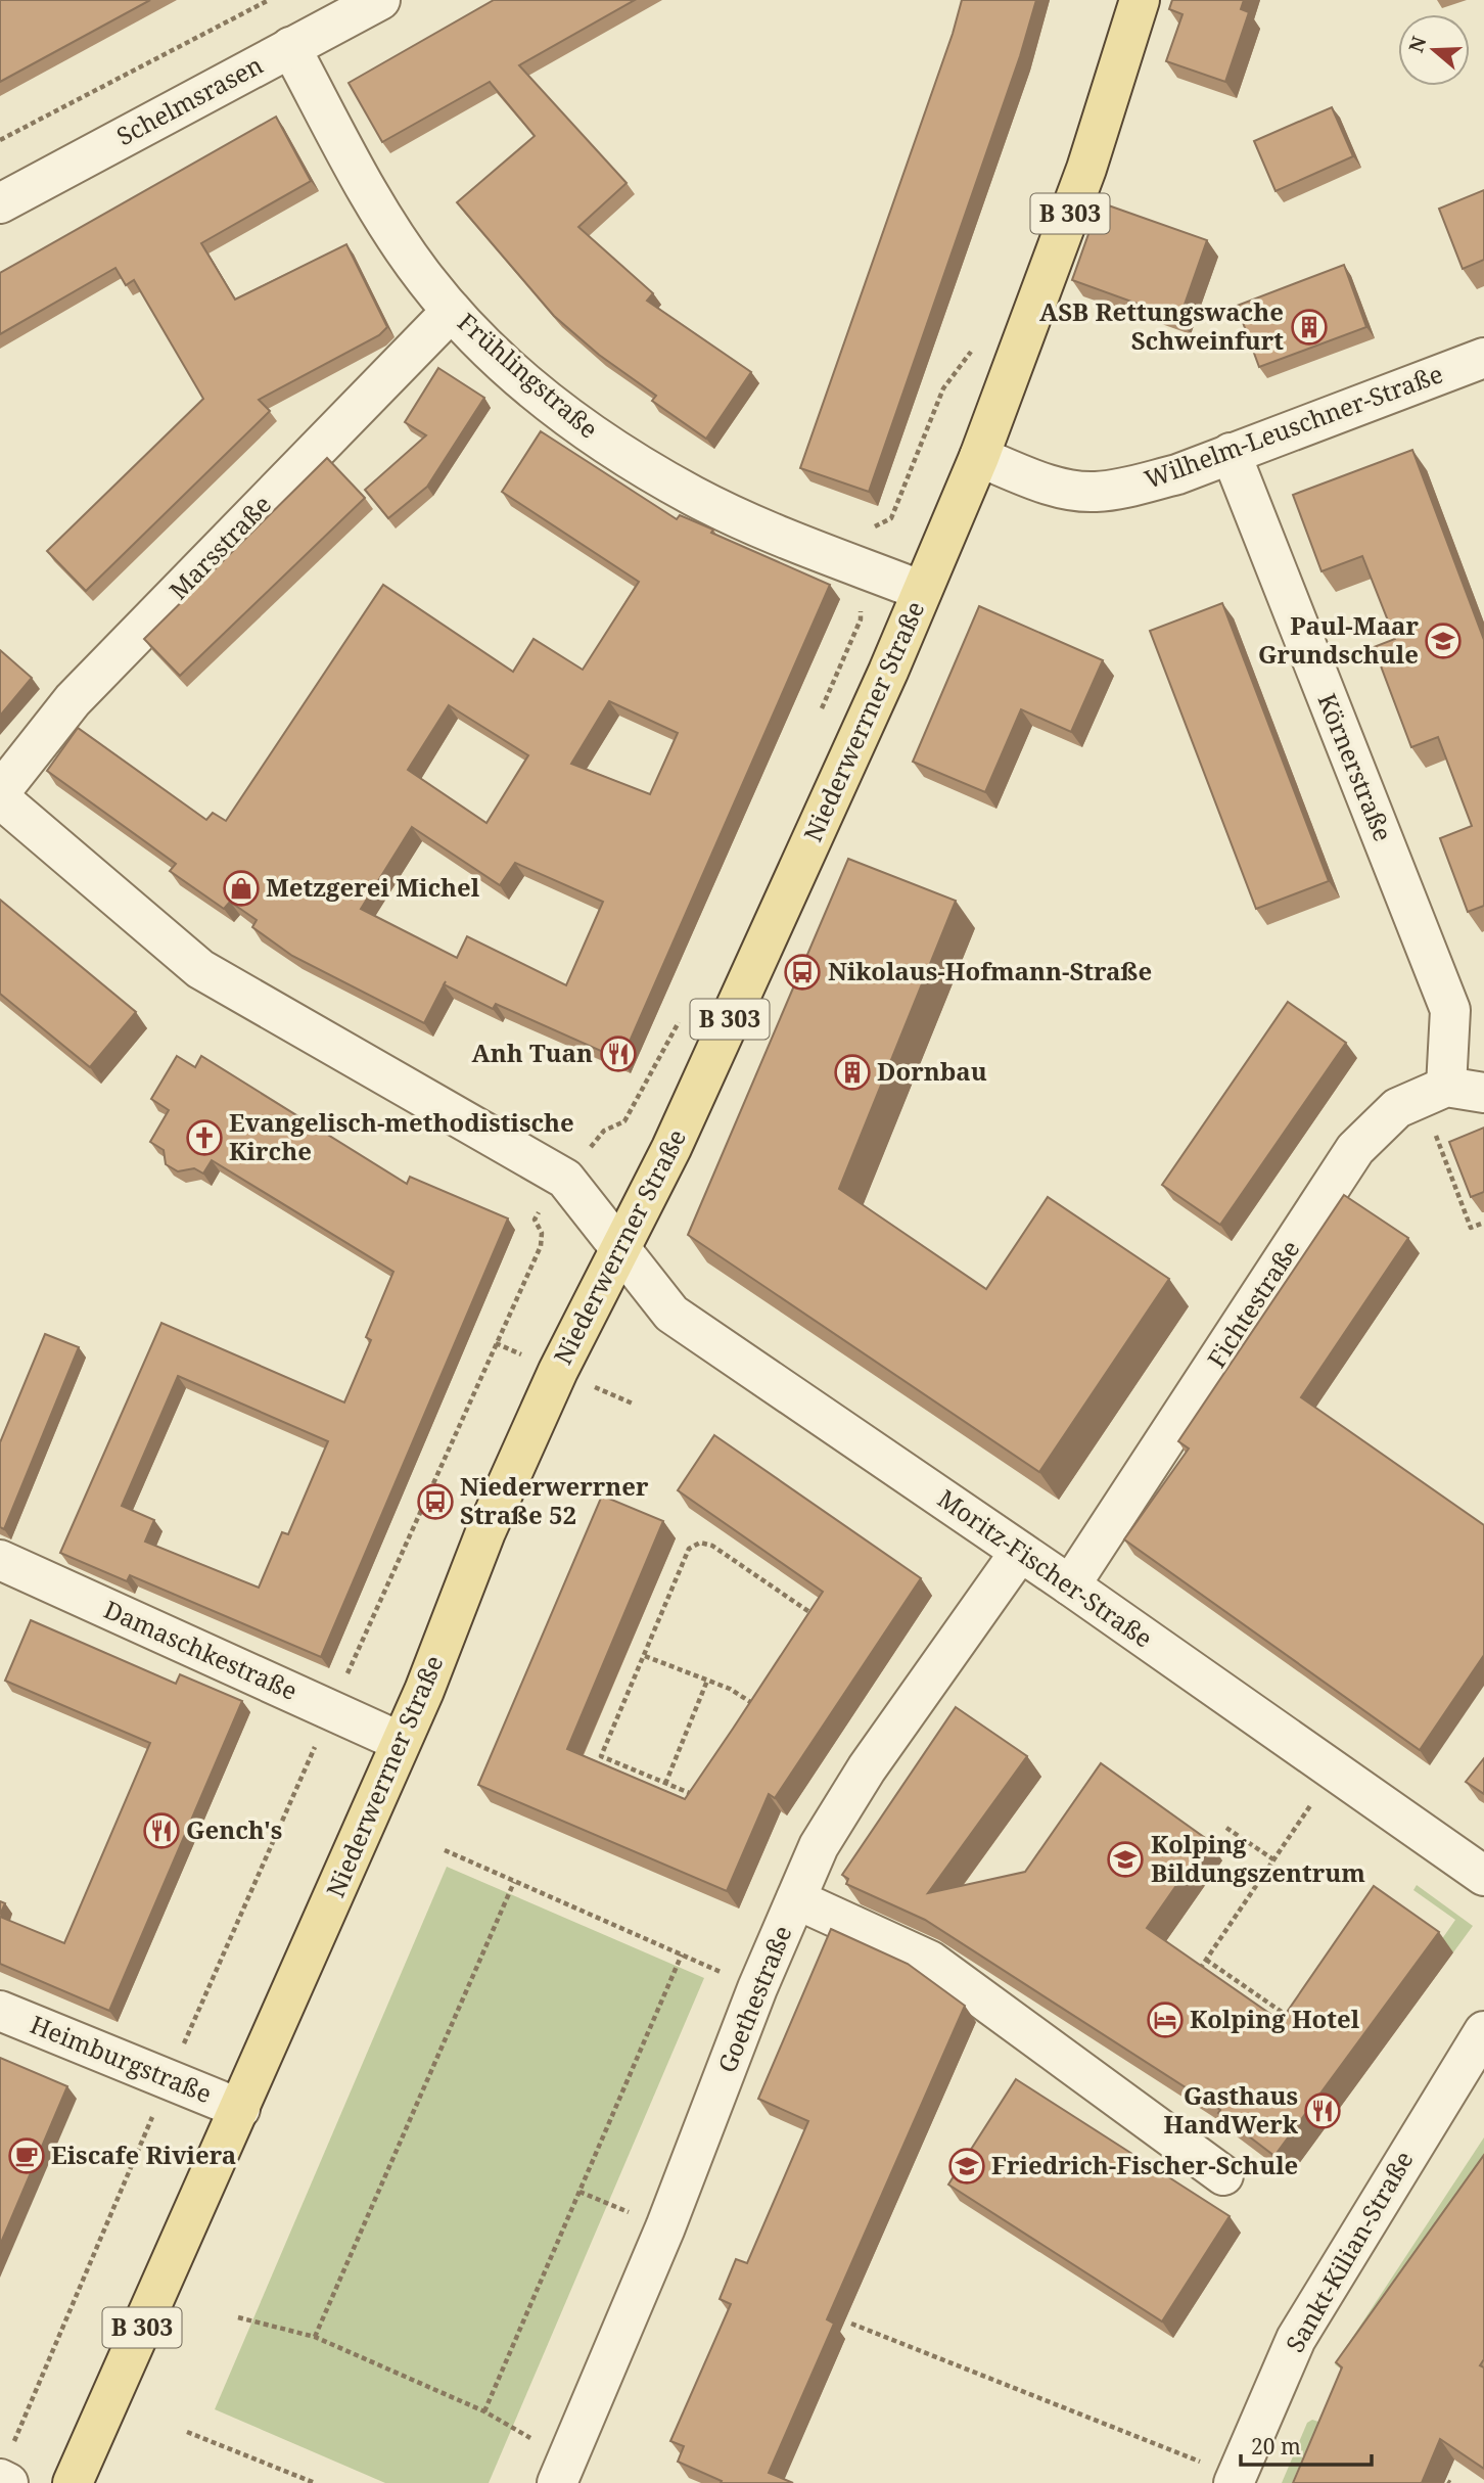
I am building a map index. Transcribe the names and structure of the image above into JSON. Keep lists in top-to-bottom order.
{
  "streets": {
    "main road": ["B 303", "Niederwerrner Straße"],
    "street": [
      "Schelmsrasen",
      "Frühlingstraße",
      "Wilhelm-Leuschner-Straße",
      "Marsstraße",
      "Körnerstraße",
      "Fichtestraße",
      "Moritz-Fischer-Straße",
      "Damaschkestraße",
      "Goethestraße",
      "Heimburgstraße",
      "Sankt-Kilian-Straße"
    ]
  },
  "crossings": [
    ["Schelmsrasen", "Frühlingstraße"],
    ["Frühlingstraße", "Marsstraße"],
    ["Frühlingstraße", "Niederwerrner Straße"],
    ["Wilhelm-Leuschner-Straße", "Niederwerrner Straße"],
    ["Wilhelm-Leuschner-Straße", "Körnerstraße"],
    ["Niederwerrner Straße", "Moritz-Fischer-Straße"],
    ["Niederwerrner Straße", "Damaschkestraße"],
    ["Niederwerrner Straße", "Heimburgstraße"],
    ["Körnerstraße", "Fichtestraße"],
    ["Fichtestraße", "Moritz-Fischer-Straße"],
    ["Moritz-Fischer-Straße", "Goethestraße"]
  ],
  "places": {
    "building": ["ASB Rettungswache Schweinfurt", "Dornbau"],
    "school or university": ["Paul-Maar Grundschule", "Kolping Bildungszentrum", "Friedrich-Fischer-Schule"],
    "shop": ["Metzgerei Michel"],
    "bus stop": ["Nikolaus-Hofmann-Straße", "Niederwerrner Straße 52"],
    "restaurant": ["Anh Tuan", "Gench's", "Gasthaus HandWerk"],
    "church": ["Evangelisch-methodistische Kirche"],
    "hotel": ["Kolping Hotel"],
    "cafe": ["Eiscafe Riviera"]
  },
  "scale_bar": "20 m",
  "north": "left"
}
